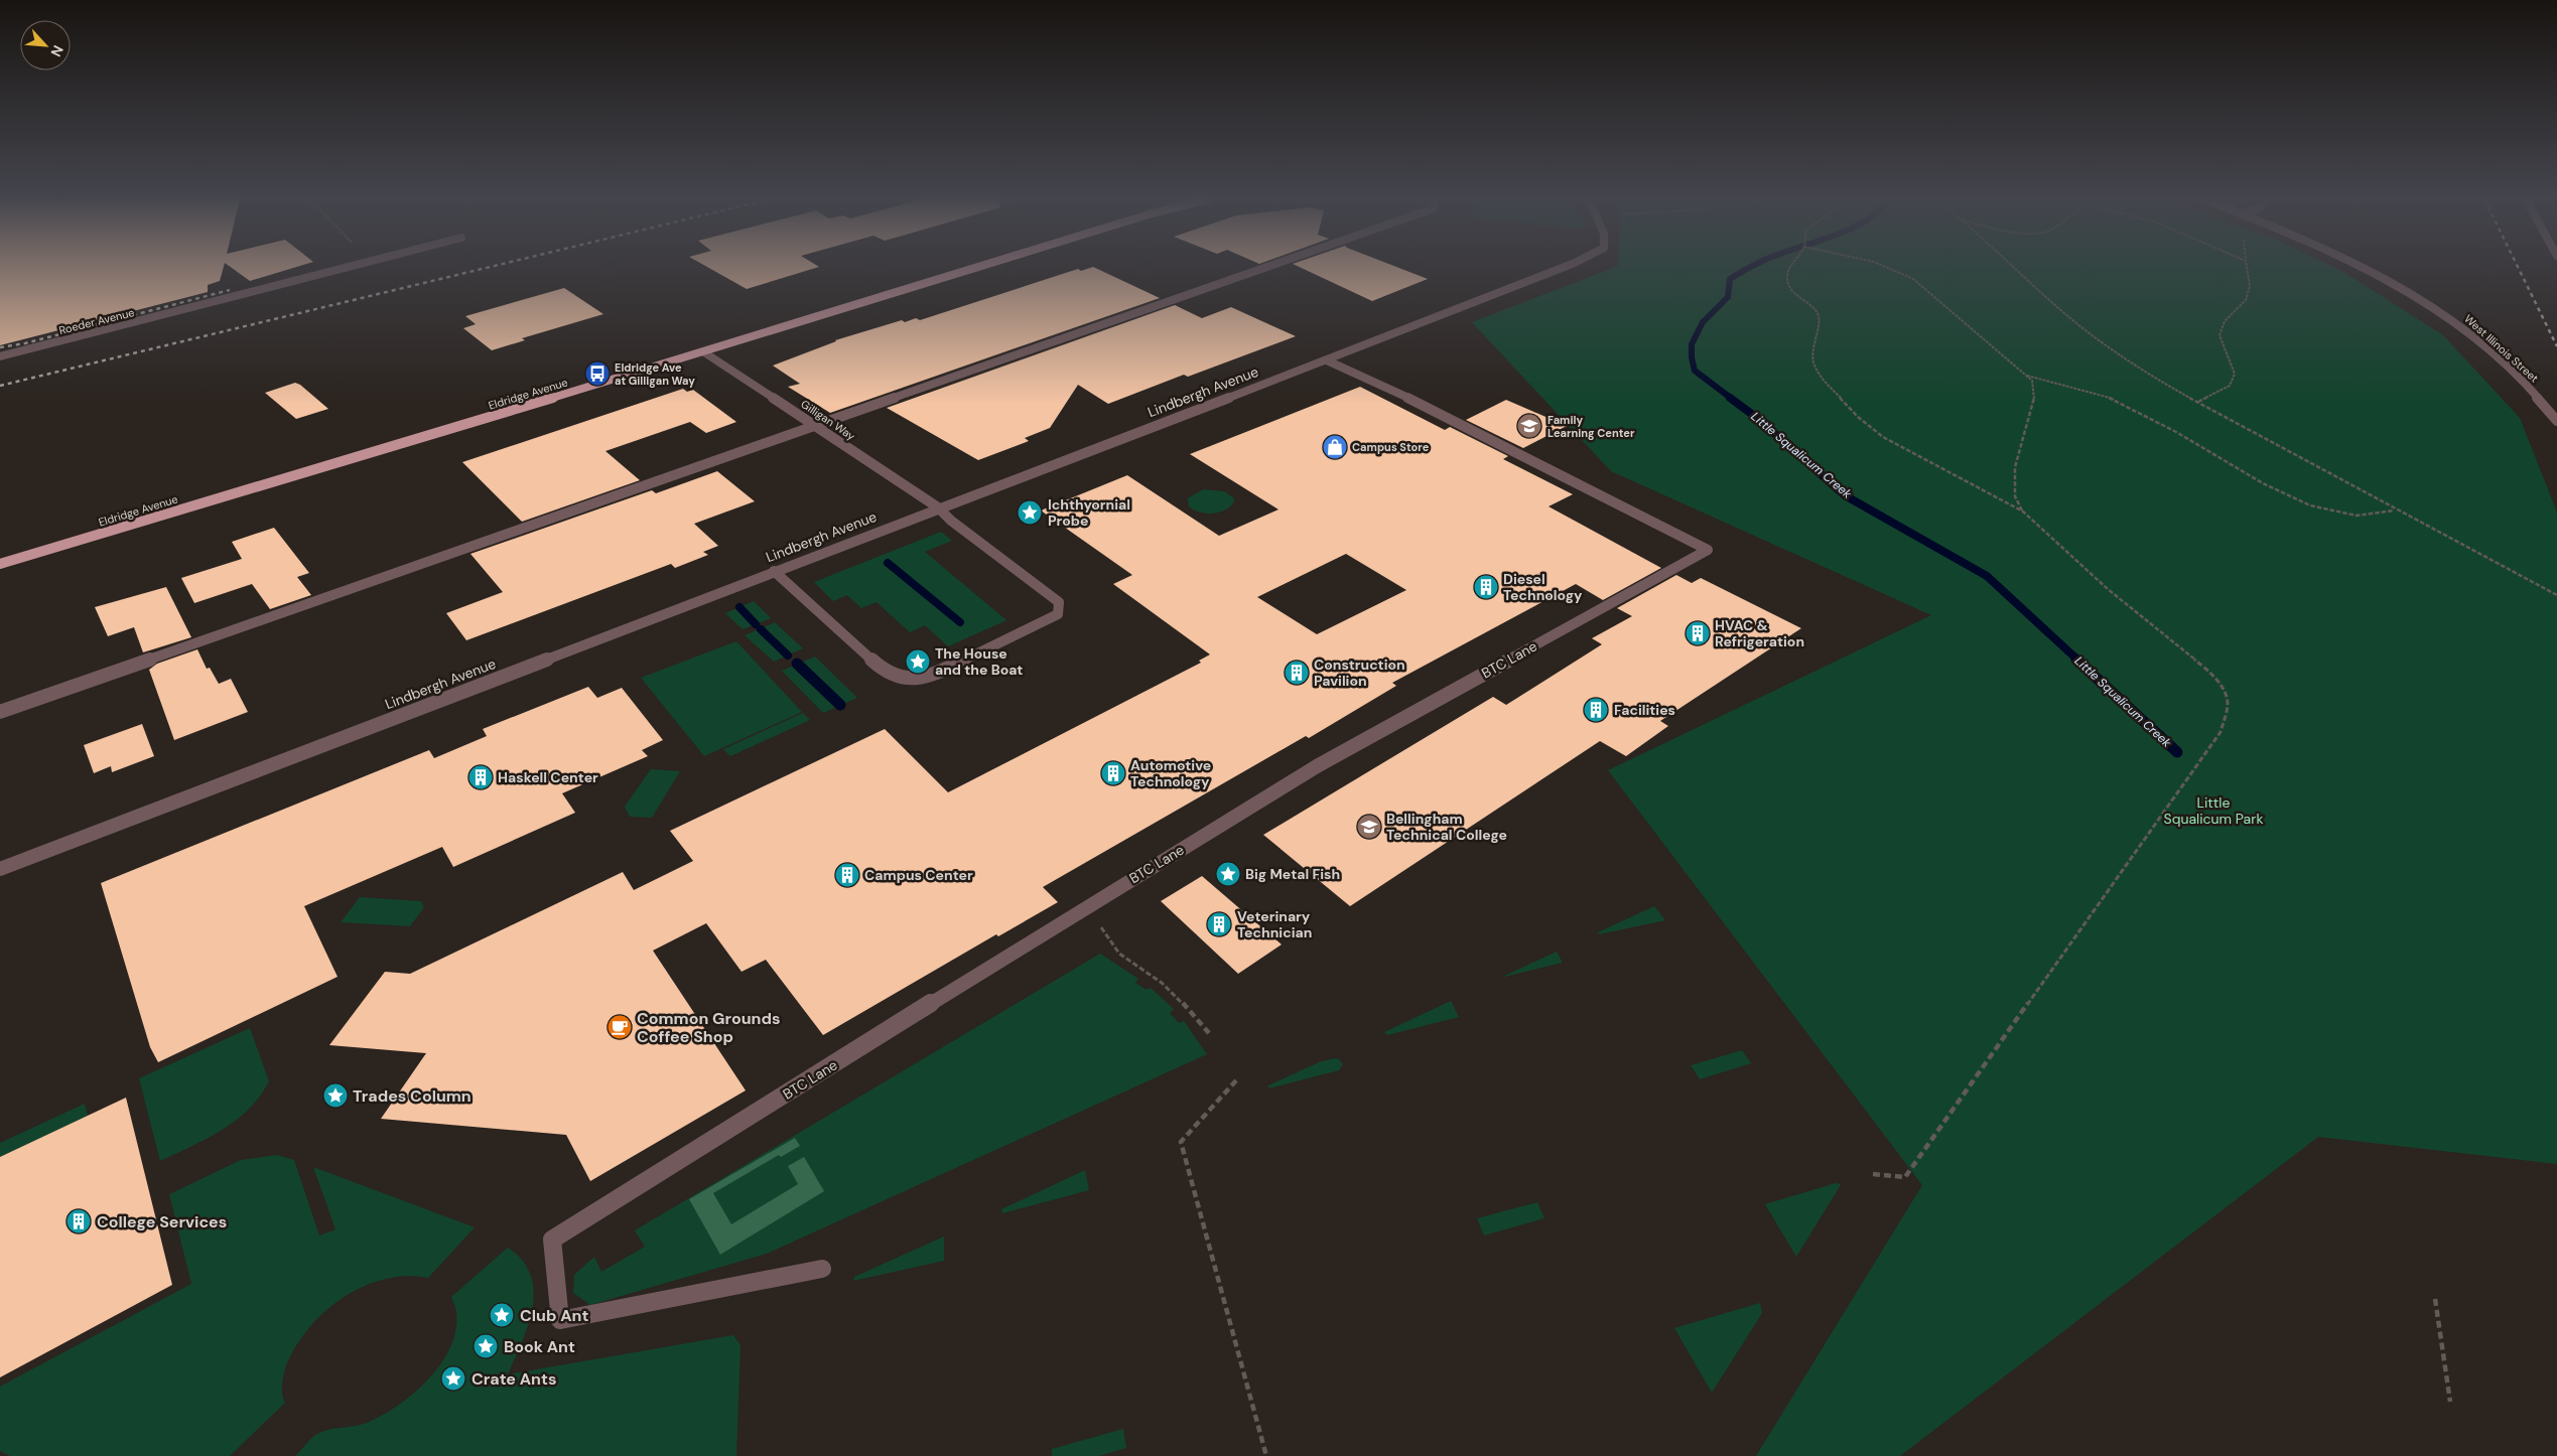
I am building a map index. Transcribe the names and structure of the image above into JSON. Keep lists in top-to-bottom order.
{
  "streets": {
    "main road": ["Eldridge Avenue"],
    "street": [
      "Roeder Avenue",
      "West Illinois Street",
      "Lindbergh Avenue",
      "Gilligan Way",
      "BTC Lane"
    ]
  },
  "crossings": [
    ["Lindbergh Avenue", "Gilligan Way"],
    ["Lindbergh Avenue", "BTC Lane"],
    ["Eldridge Avenue", "Gilligan Way"]
  ],
  "water": ["Little Squalicum Creek"],
  "parks": ["Little Squalicum Park"],
  "places": {
    "bus stop": ["Eldridge Ave at Gilligan Way"],
    "school or university": ["Family Learning Center", "Bellingham Technical College"],
    "shop": ["Campus Store"],
    "place": [
      "Ichthyornial Probe",
      "The House and the Boat",
      "Big Metal Fish",
      "Trades Column",
      "Club Ant",
      "Book Ant",
      "Crate Ants"
    ],
    "building": [
      "Diesel Technology",
      "HVAC & Refrigeration",
      "Construction Pavilion",
      "Facilities",
      "Automotive Technology",
      "Haskell Center",
      "Campus Center",
      "Veterinary Technician",
      "College Services"
    ],
    "cafe": ["Common Grounds Coffee Shop"]
  },
  "north": "bottom right"
}
